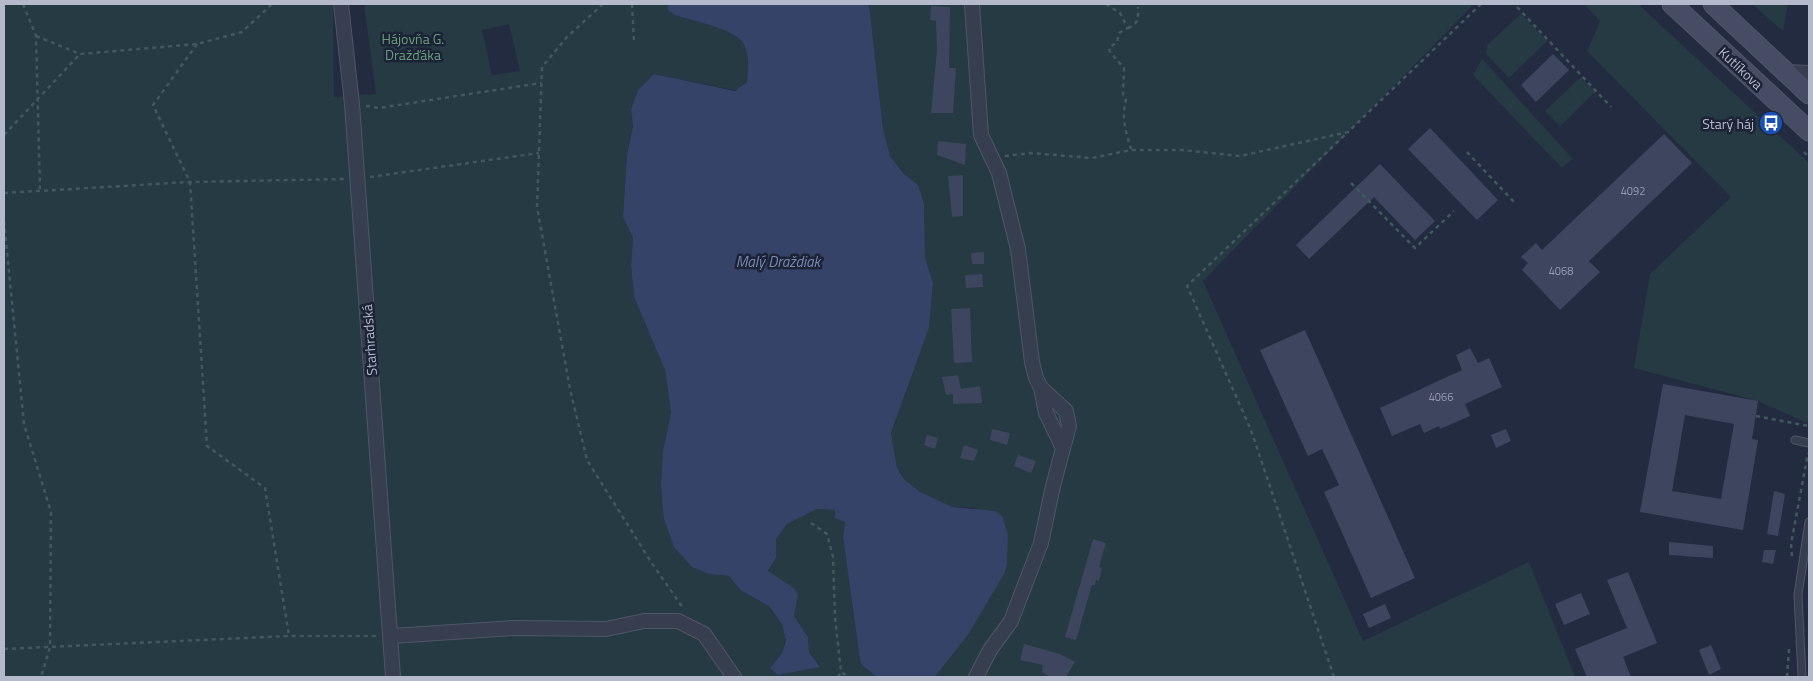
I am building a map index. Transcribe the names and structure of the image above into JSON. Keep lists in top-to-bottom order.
{
  "streets": {
    "main road": ["Kutlíkova"],
    "street": ["Starhradská"]
  },
  "water": ["Malý Draždiak"],
  "parks": ["Hájovňa G. Dražďáka"],
  "places": {
    "bus stop": ["Starý háj"]
  },
  "house_numbers": ["4092", "4068", "4066"]
}
